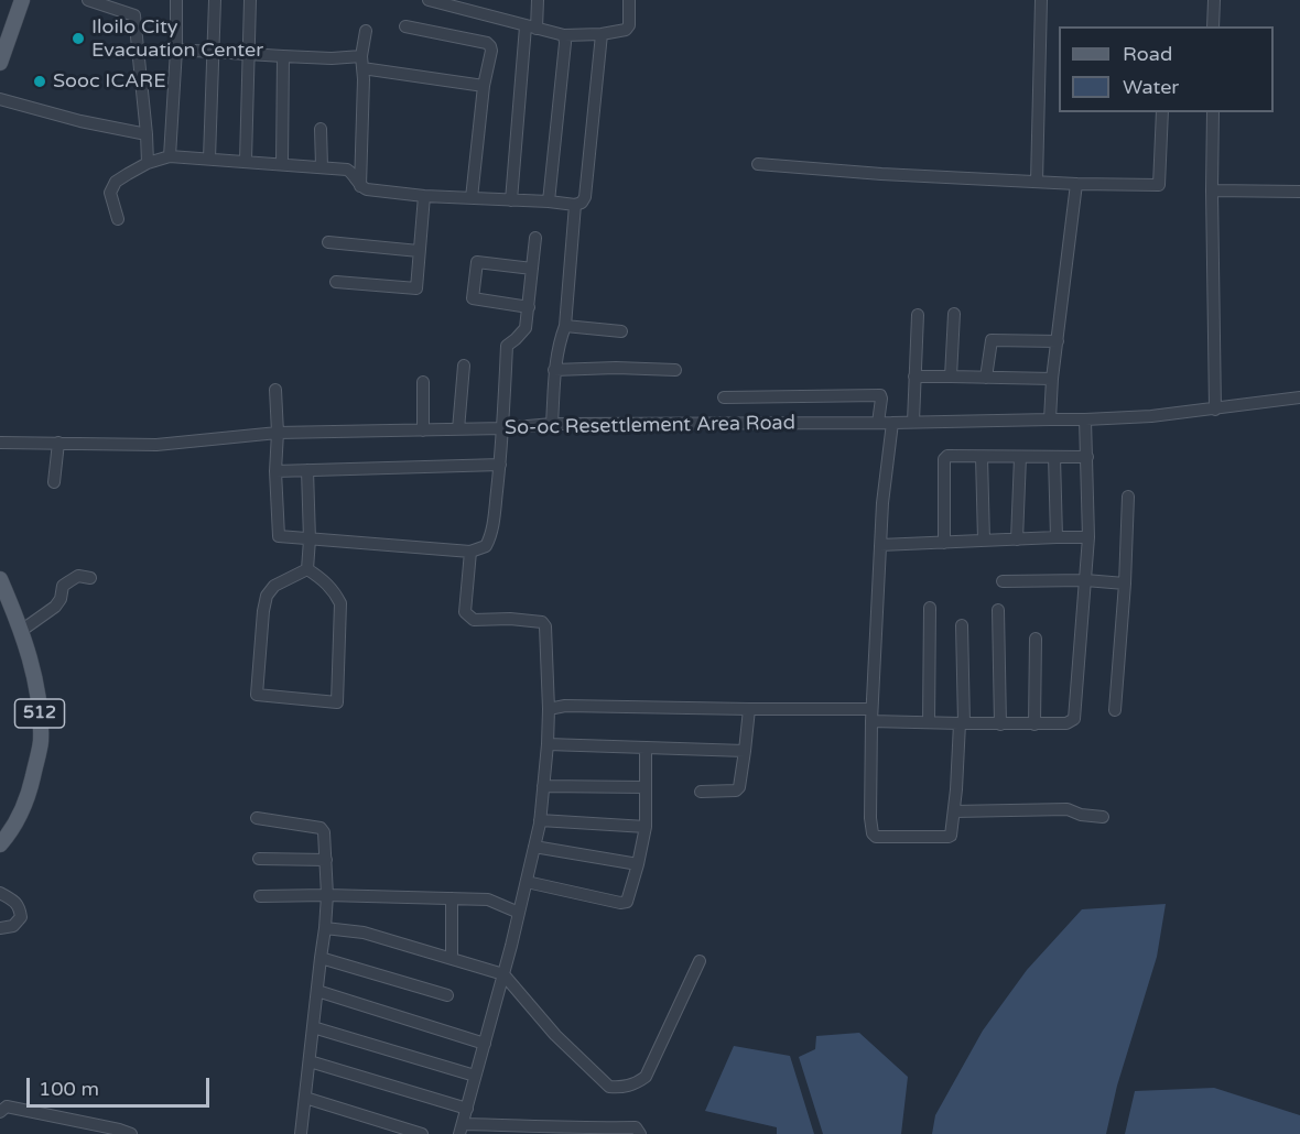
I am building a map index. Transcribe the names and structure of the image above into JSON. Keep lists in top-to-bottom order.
{
  "streets": {
    "main road": ["512"],
    "street": ["So-oc Resettlement Area Road"]
  },
  "places": ["Iloilo City Evacuation Center", "Sooc ICARE"],
  "legend": ["Road", "Water"],
  "scale_bar": "100 m"
}
